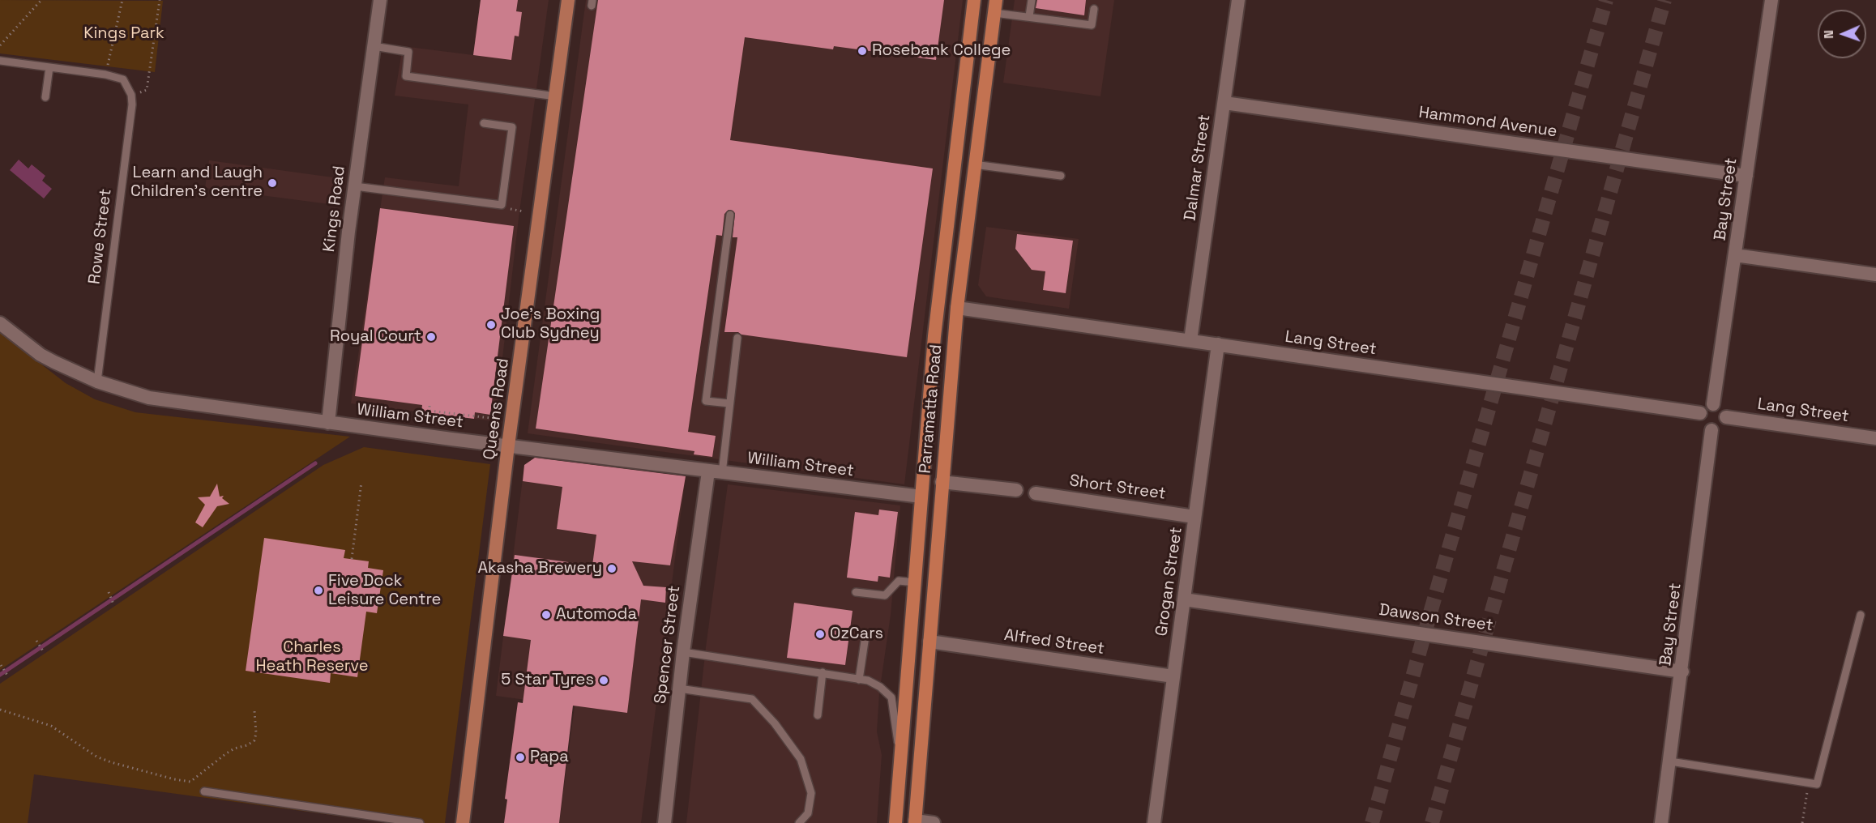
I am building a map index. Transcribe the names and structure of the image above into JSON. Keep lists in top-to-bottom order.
{
  "streets": {
    "highway": ["Parramatta Road"],
    "main road": ["Queens Road"],
    "street": [
      "Hammond Avenue",
      "Dalmar Street",
      "Bay Street",
      "Kings Road",
      "Lang Street",
      "William Street",
      "Short Street",
      "Grogan Street",
      "Dawson Street",
      "Alfred Street",
      "Spencer Street"
    ],
    "lane": ["Rowe Street"]
  },
  "crossings": [
    ["Hammond Avenue", "Dalmar Street"],
    ["Hammond Avenue", "Bay Street"],
    ["Dalmar Street", "Lang Street"],
    ["Bay Street", "Lang Street"],
    ["Bay Street", "Dawson Street"],
    ["Kings Road", "William Street"],
    ["Rowe Street", "William Street"],
    ["Lang Street", "Parramatta Road"],
    ["Lang Street", "Grogan Street"],
    ["Queens Road", "William Street"],
    ["Parramatta Road", "William Street"],
    ["Parramatta Road", "Alfred Street"],
    ["William Street", "Spencer Street"],
    ["Short Street", "Grogan Street"],
    ["Grogan Street", "Dawson Street"],
    ["Grogan Street", "Alfred Street"]
  ],
  "parks": ["Kings Park", "Charles Heath Reserve"],
  "places": [
    "Rosebank College",
    "Learn and Laugh Children's centre",
    "Joe's Boxing Club Sydney",
    "Royal Court",
    "Akasha Brewery",
    "Five Dock Leisure Centre",
    "Automoda",
    "OzCars",
    "5 Star Tyres",
    "Papa"
  ],
  "north": "left"
}
